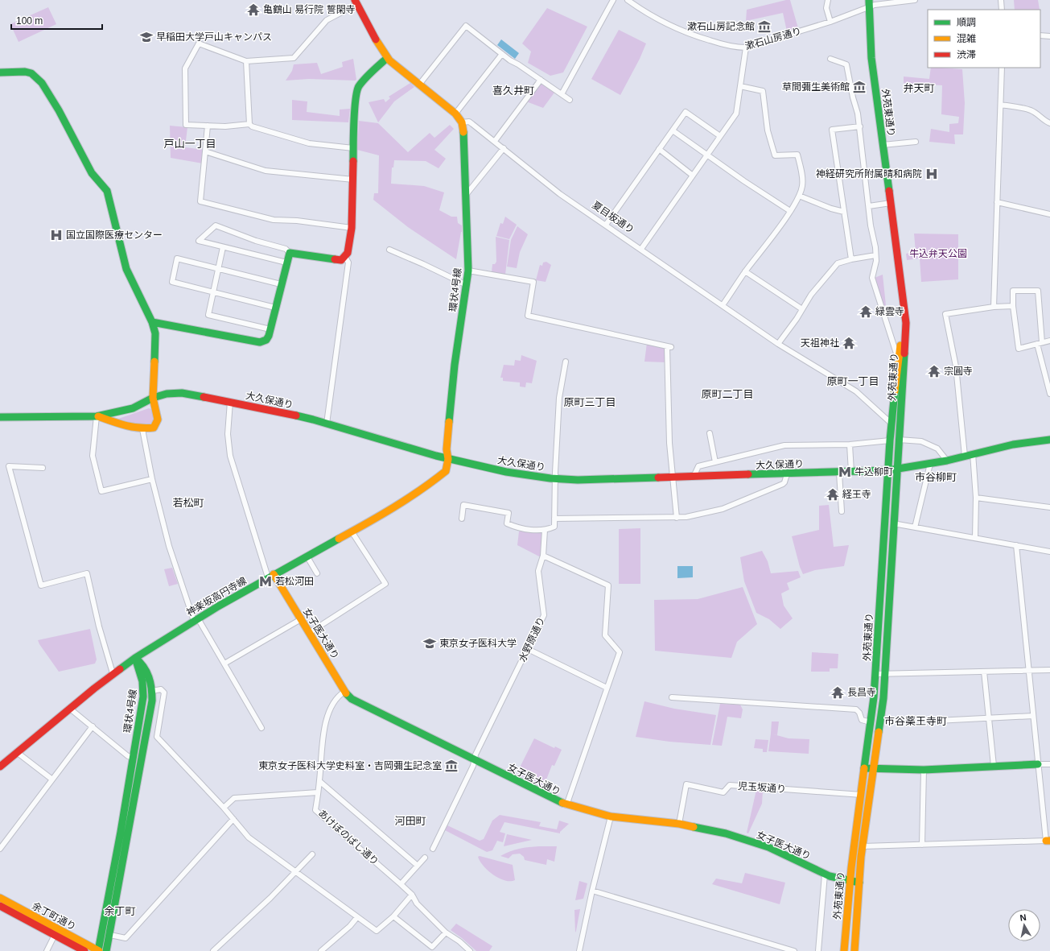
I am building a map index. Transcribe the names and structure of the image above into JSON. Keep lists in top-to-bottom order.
{
  "streets": {
    "main road": [
      "外苑東通り",
      "環状4号線",
      "大久保通り",
      "神楽坂高円寺線",
      "女子医大通り",
      "余丁町通り"
    ],
    "street": [
      "漱石山房通り",
      "夏目坂通り",
      "水野原通り",
      "児玉坂通り",
      "あけぼのばし通り"
    ]
  },
  "crossings": [
    ["漱石山房通り", "外苑東通り"],
    ["外苑東通り", "夏目坂通り"],
    ["外苑東通り", "大久保通り"],
    ["外苑東通り", "女子医大通り"],
    ["外苑東通り", "児玉坂通り"],
    ["夏目坂通り", "環状4号線"],
    ["環状4号線", "大久保通り"],
    ["環状4号線", "神楽坂高円寺線"],
    ["環状4号線", "余丁町通り"],
    ["大久保通り", "神楽坂高円寺線"],
    ["神楽坂高円寺線", "女子医大通り"],
    ["女子医大通り", "水野原通り"],
    ["女子医大通り", "児玉坂通り"],
    ["女子医大通り", "あけぼのばし通り"]
  ],
  "districts": [
    "弁天町",
    "喜久井町",
    "戸山一丁目",
    "原町一丁目",
    "原町二丁目",
    "原町三丁目",
    "市谷柳町",
    "若松町",
    "市谷薬王寺町",
    "河田町",
    "余丁町"
  ],
  "parks": ["牛込弁天公園"],
  "places": {
    "temple": [
      "亀鶴山 易行院 誓閑寺",
      "緑雲寺",
      "天祖神社",
      "宗圓寺",
      "経王寺",
      "長昌寺"
    ],
    "museum": ["漱石山房記念館", "草間彌生美術館", "東京女子医科大学史料室・吉岡彌生記念室"],
    "school or university": ["早稲田大学戸山キャンパス", "東京女子医科大学"],
    "hospital": ["神経研究所附属晴和病院", "国立国際医療センター"],
    "metro station": ["牛込柳町", "若松河田"]
  },
  "legend": ["順調", "混雑", "渋滞"],
  "scale_bar": "100 m",
  "north": "top"
}
